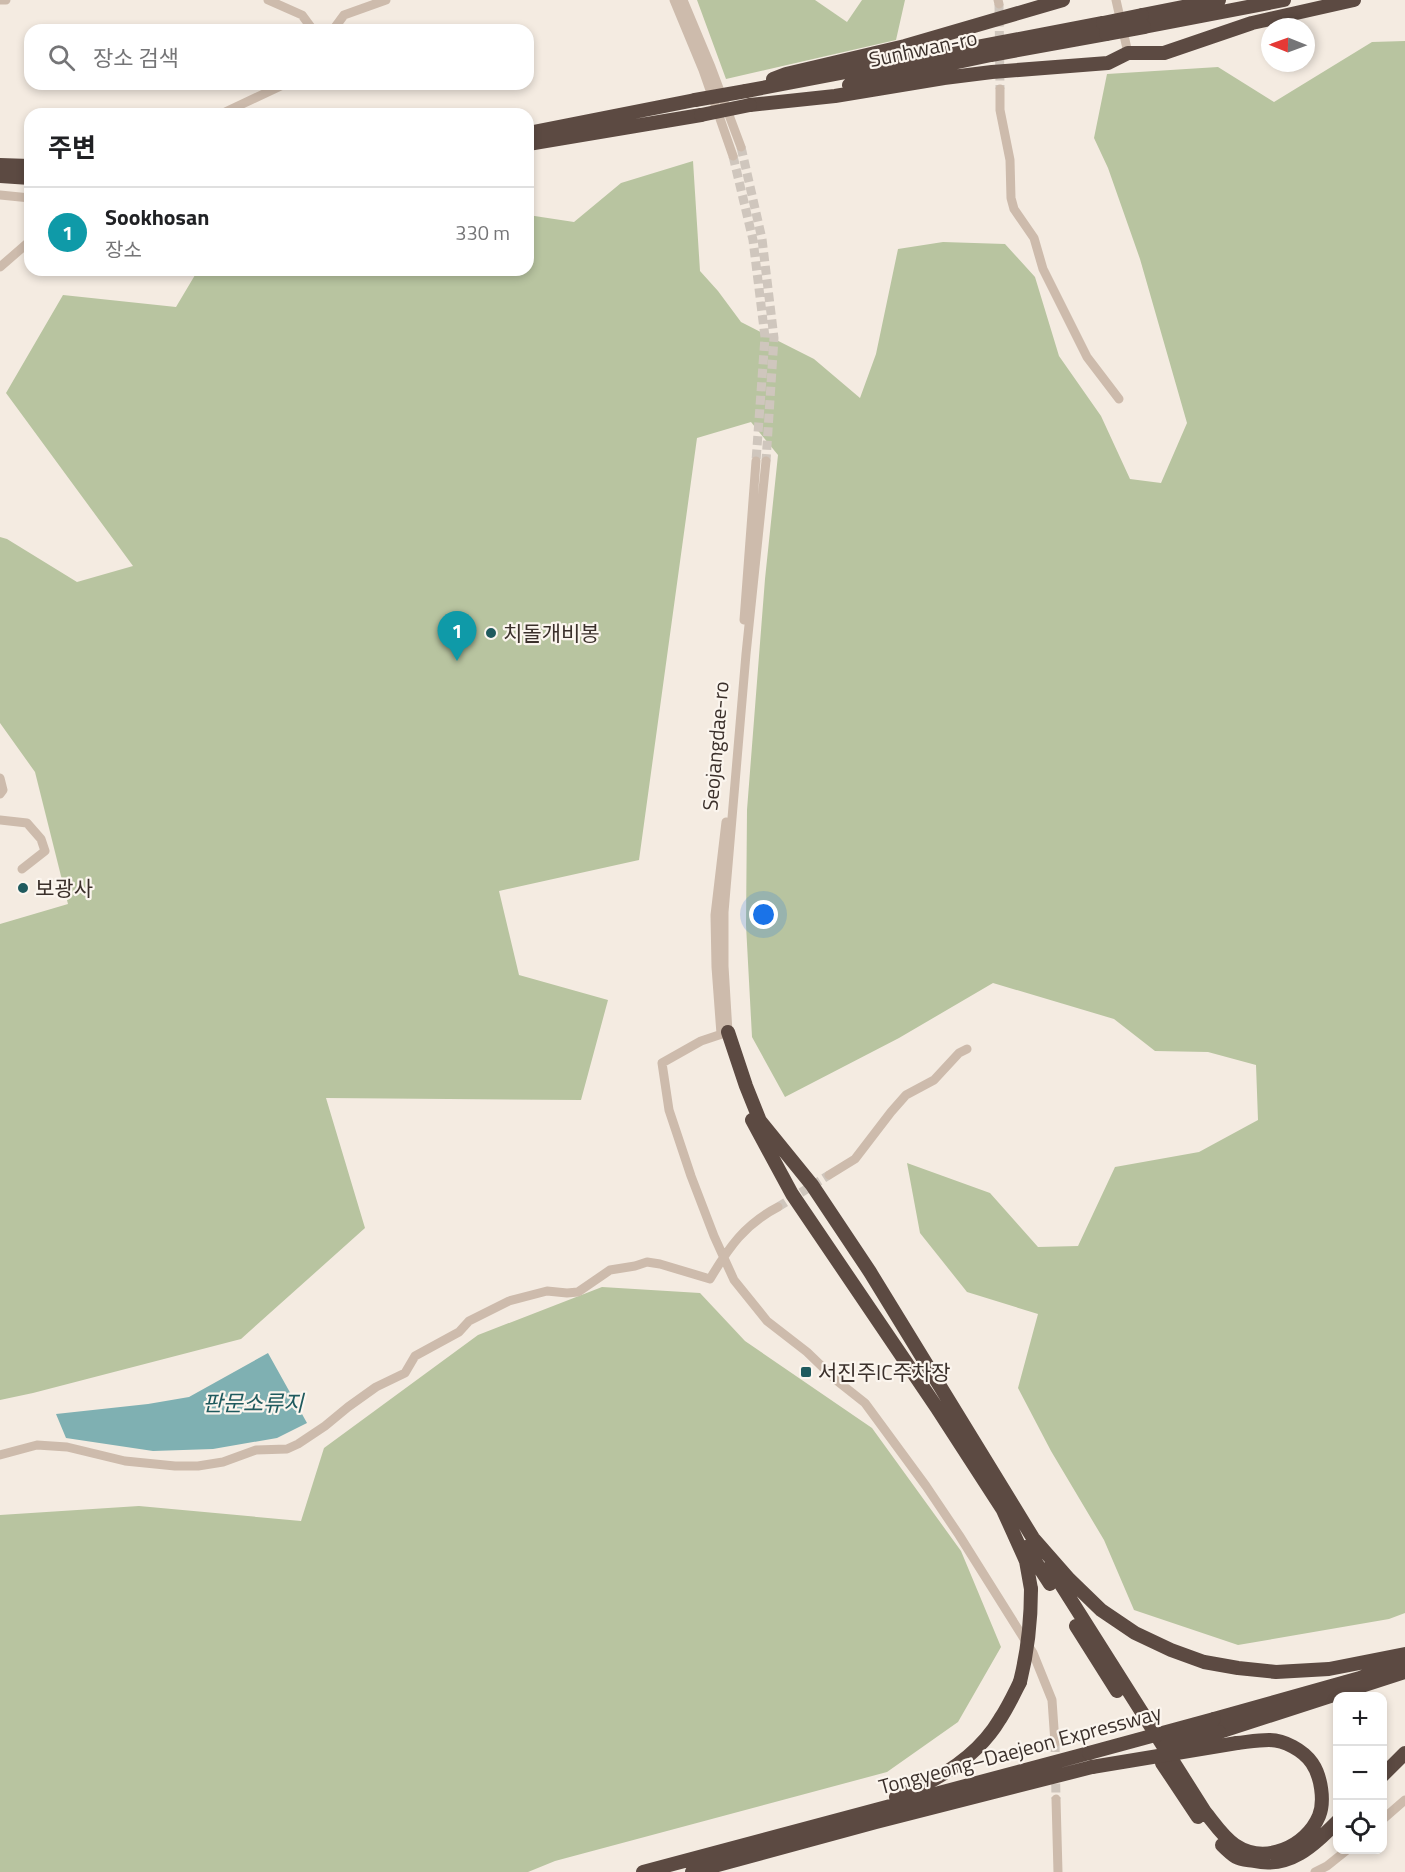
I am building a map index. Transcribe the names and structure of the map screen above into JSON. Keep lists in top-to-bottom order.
{
  "streets": {
    "highway": ["Sunhwan-ro", "Tongyeong–Daejeon Expressway"],
    "street": ["Seojangdae-ro"]
  },
  "water": ["판문소류지"],
  "places": {
    "other": ["치돌개비봉", "보광사"],
    "transit": ["서진주IC주차장"]
  },
  "north": "left",
  "page": {
    "search": "장소 검색",
    "heading": "주변",
    "list": [
      {
        "mark": "1",
        "name": "Sookhosan",
        "note": "장소",
        "value": "330 m"
      }
    ],
    "pins": "1",
    "map_buttons": ["+", "−"]
  }
}
